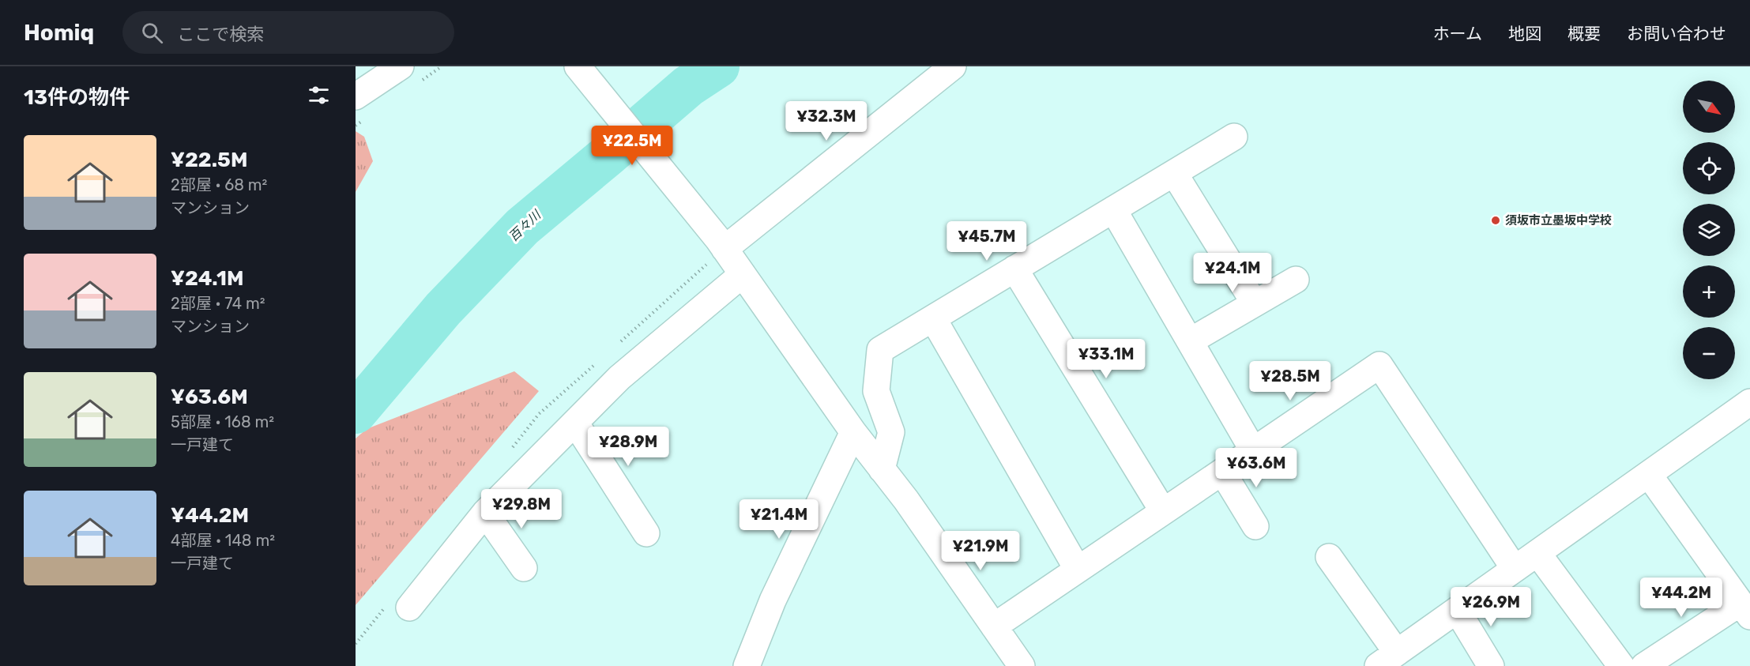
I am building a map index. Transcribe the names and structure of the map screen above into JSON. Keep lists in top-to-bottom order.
{
  "water": ["百々川"],
  "places": ["須坂市立墨坂中学校"],
  "north": "bottom right",
  "page": {
    "header": "Homiq",
    "search": "ここで検索",
    "nav": [
      "ホーム",
      "地図",
      "概要",
      "お問い合わせ"
    ],
    "heading": "13件の物件",
    "map_buttons": ["+", "−"],
    "price": [
      "¥32.3M",
      "¥22.5M",
      "¥45.7M",
      "¥24.1M",
      "¥33.1M",
      "¥28.5M",
      "¥28.9M",
      "¥63.6M",
      "¥29.8M",
      "¥21.4M",
      "¥21.9M",
      "¥44.2M",
      "¥26.9M"
    ],
    "list": [
      {
        "name": "¥22.5M",
        "note": "2部屋 · 68 m² · マンション"
      },
      {
        "name": "¥24.1M",
        "note": "2部屋 · 74 m² · マンション"
      },
      {
        "name": "¥63.6M",
        "note": "5部屋 · 168 m² · 一戸建て"
      },
      {
        "name": "¥44.2M",
        "note": "4部屋 · 148 m² · 一戸建て"
      }
    ]
  }
}
